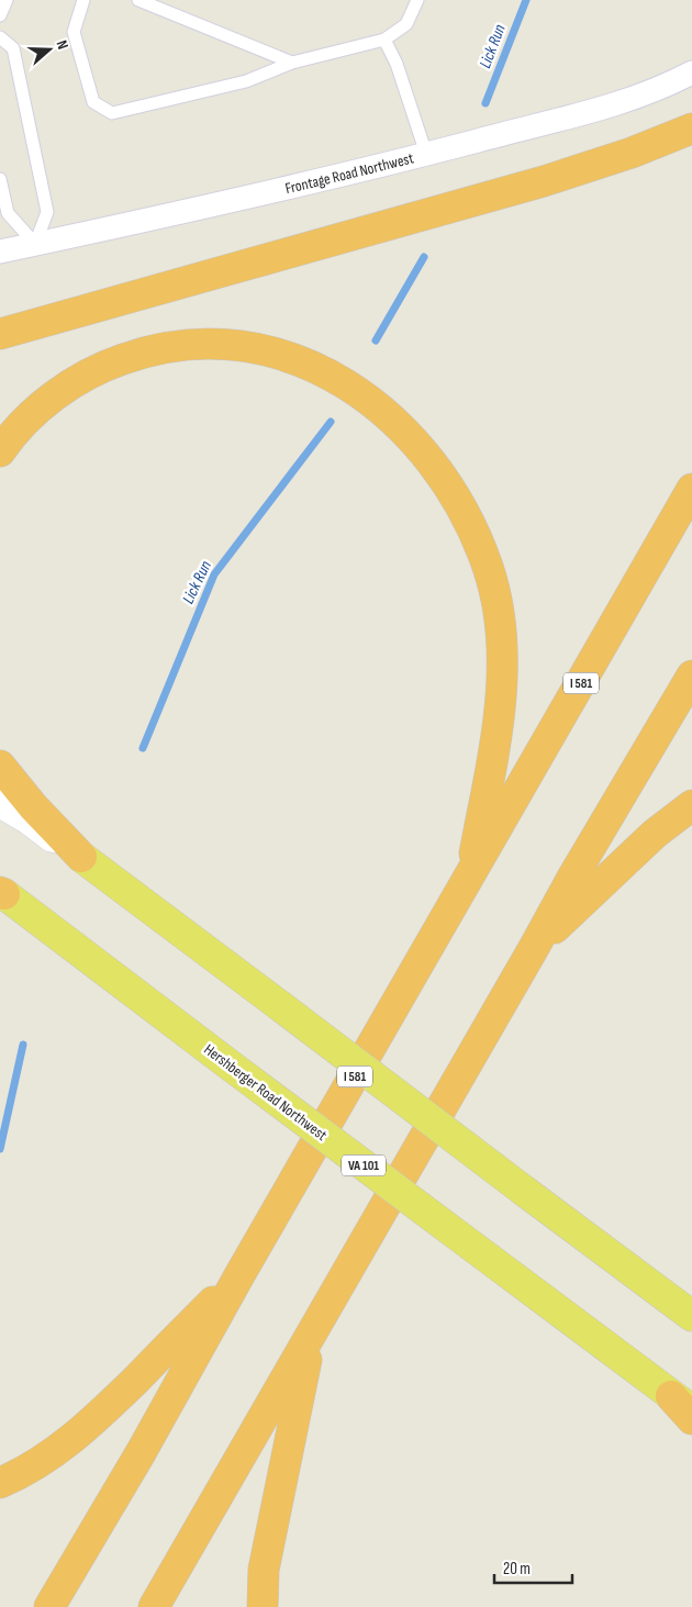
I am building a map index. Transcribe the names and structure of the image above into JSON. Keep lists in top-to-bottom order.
{
  "streets": {
    "highway": ["I 581"],
    "main road": ["Hershberger Road Northwest", "VA 101"],
    "street": ["Frontage Road Northwest"]
  },
  "water": ["Lick Run"],
  "scale_bar": "20 m",
  "north": "right"
}
